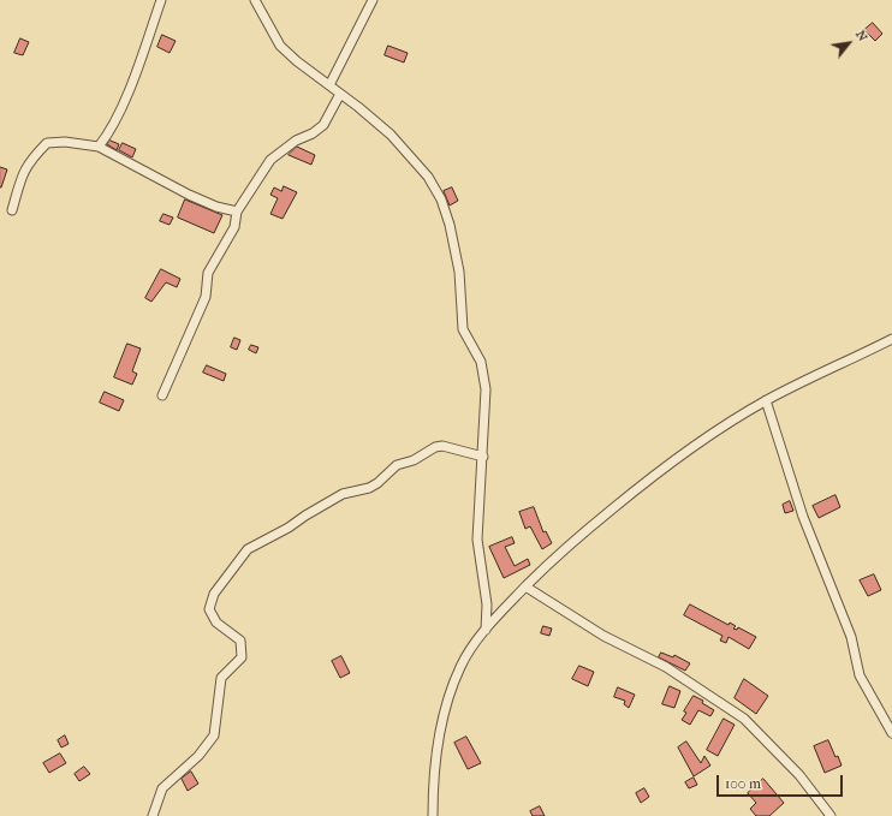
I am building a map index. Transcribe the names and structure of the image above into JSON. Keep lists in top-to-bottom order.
{
  "scale_bar": "100 m",
  "north": "top right"
}
